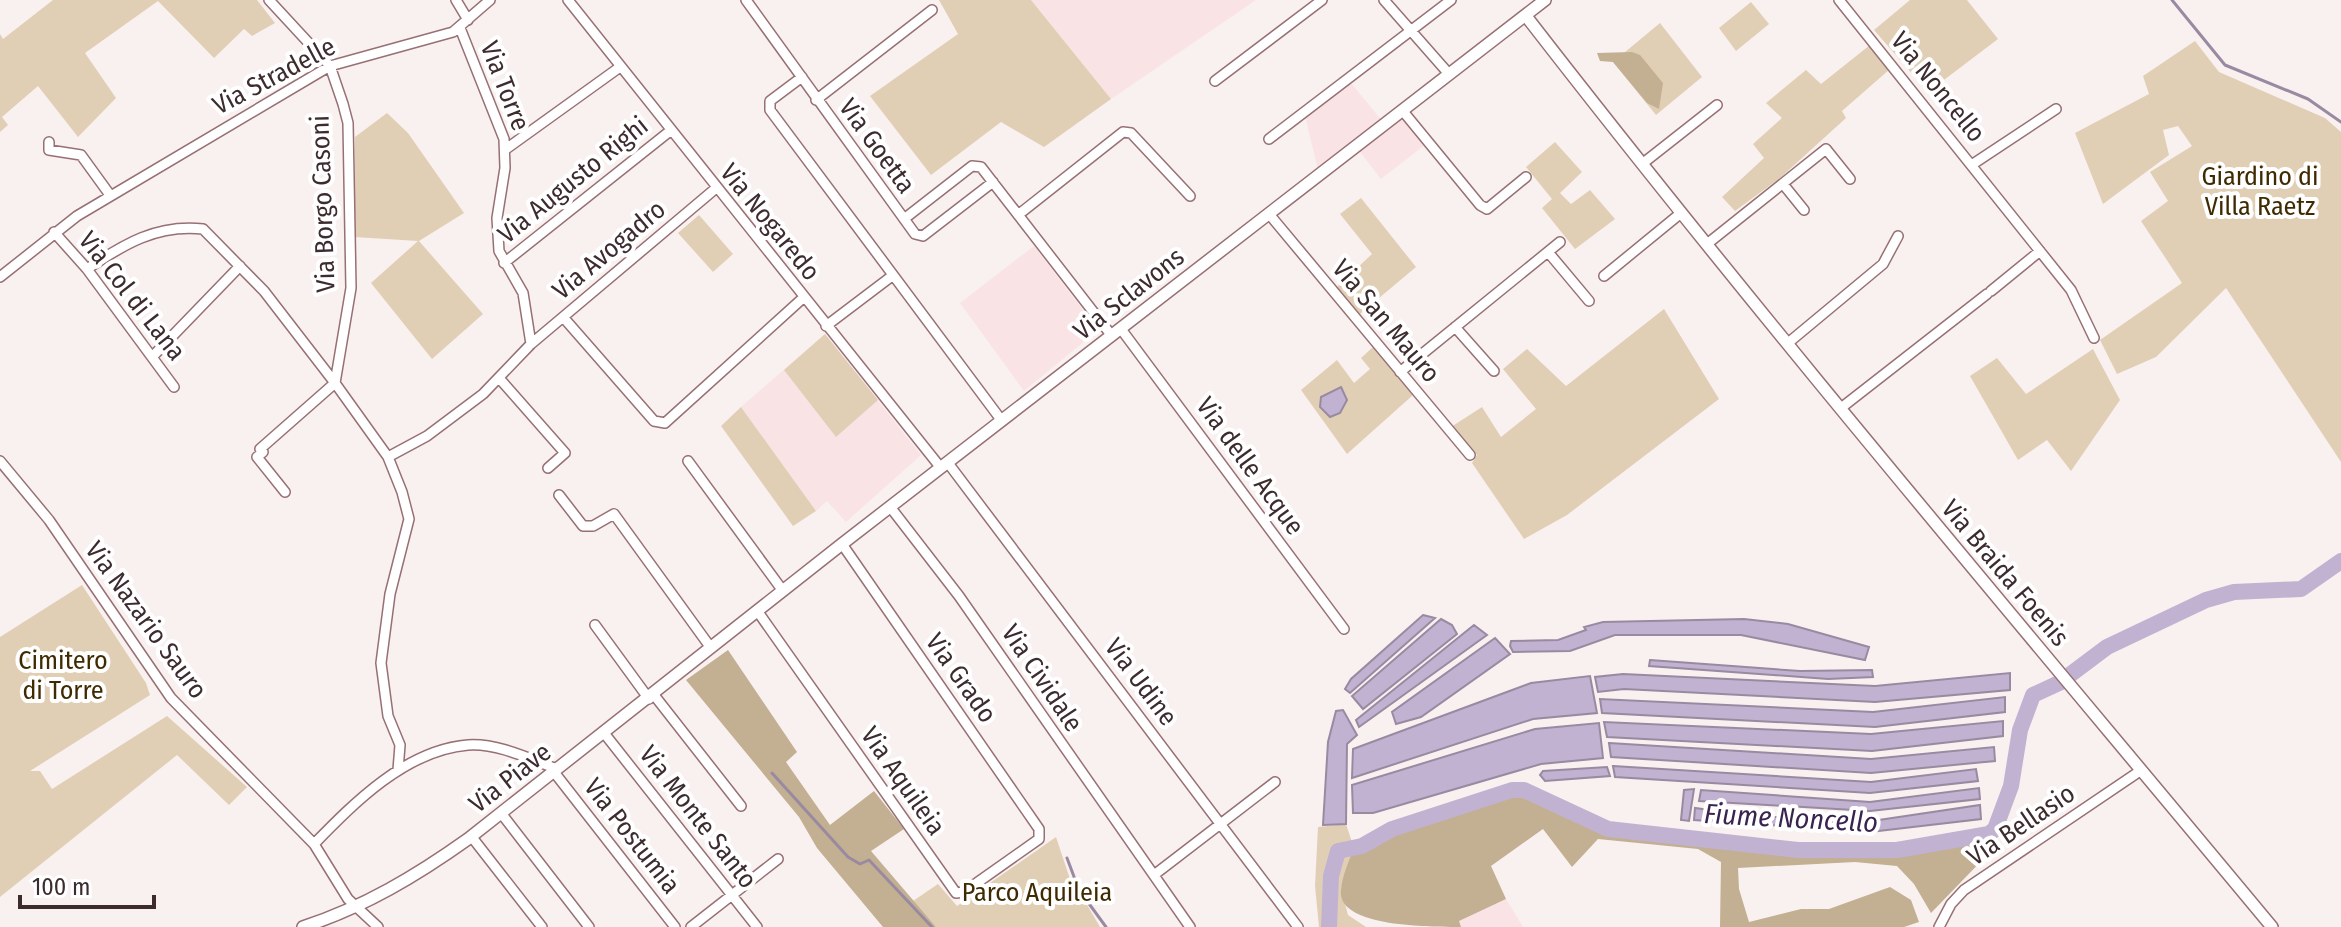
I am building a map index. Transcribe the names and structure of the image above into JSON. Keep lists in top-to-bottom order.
{
  "streets": {
    "street": [
      "Via Stradelle",
      "Via Torre",
      "Via Noncello",
      "Via Goetta",
      "Via Augusto Righi",
      "Via Borgo Casoni",
      "Via Nogaredo",
      "Via Avogadro",
      "Via Sclavons",
      "Via Col di Lana",
      "Via San Mauro",
      "Via delle Acque",
      "Via Braida Foenis",
      "Via Nazario Sauro",
      "Via Grado",
      "Via Cividale",
      "Via Udine",
      "Via Piave",
      "Via Aquileia",
      "Via Monte Santo",
      "Via Bellasio",
      "Via Postumia"
    ]
  },
  "crossings": [
    ["Via Stradelle", "Via Torre"],
    ["Via Stradelle", "Via Borgo Casoni"],
    ["Via Stradelle", "Via Col di Lana"],
    ["Via Torre", "Via Augusto Righi"],
    ["Via Torre", "Via Avogadro"],
    ["Via Augusto Righi", "Via Nogaredo"],
    ["Via Nogaredo", "Via Avogadro"],
    ["Via Nogaredo", "Via Sclavons"],
    ["Via Nogaredo", "Via Udine"],
    ["Via Sclavons", "Via San Mauro"],
    ["Via Sclavons", "Via delle Acque"],
    ["Via Sclavons", "Via Braida Foenis"],
    ["Via Sclavons", "Via Grado"],
    ["Via Sclavons", "Via Cividale"],
    ["Via Sclavons", "Via Udine"],
    ["Via Sclavons", "Via Piave"],
    ["Via Sclavons", "Via Aquileia"],
    ["Via Braida Foenis", "Via Bellasio"],
    ["Via Nazario Sauro", "Via Piave"],
    ["Via Grado", "Via Aquileia"],
    ["Via Piave", "Via Monte Santo"],
    ["Via Piave", "Via Postumia"]
  ],
  "water": ["Fiume Noncello"],
  "parks": ["Giardino di Villa Raetz", "Cimitero di Torre", "Parco Aquileia"],
  "scale_bar": "100 m"
}
